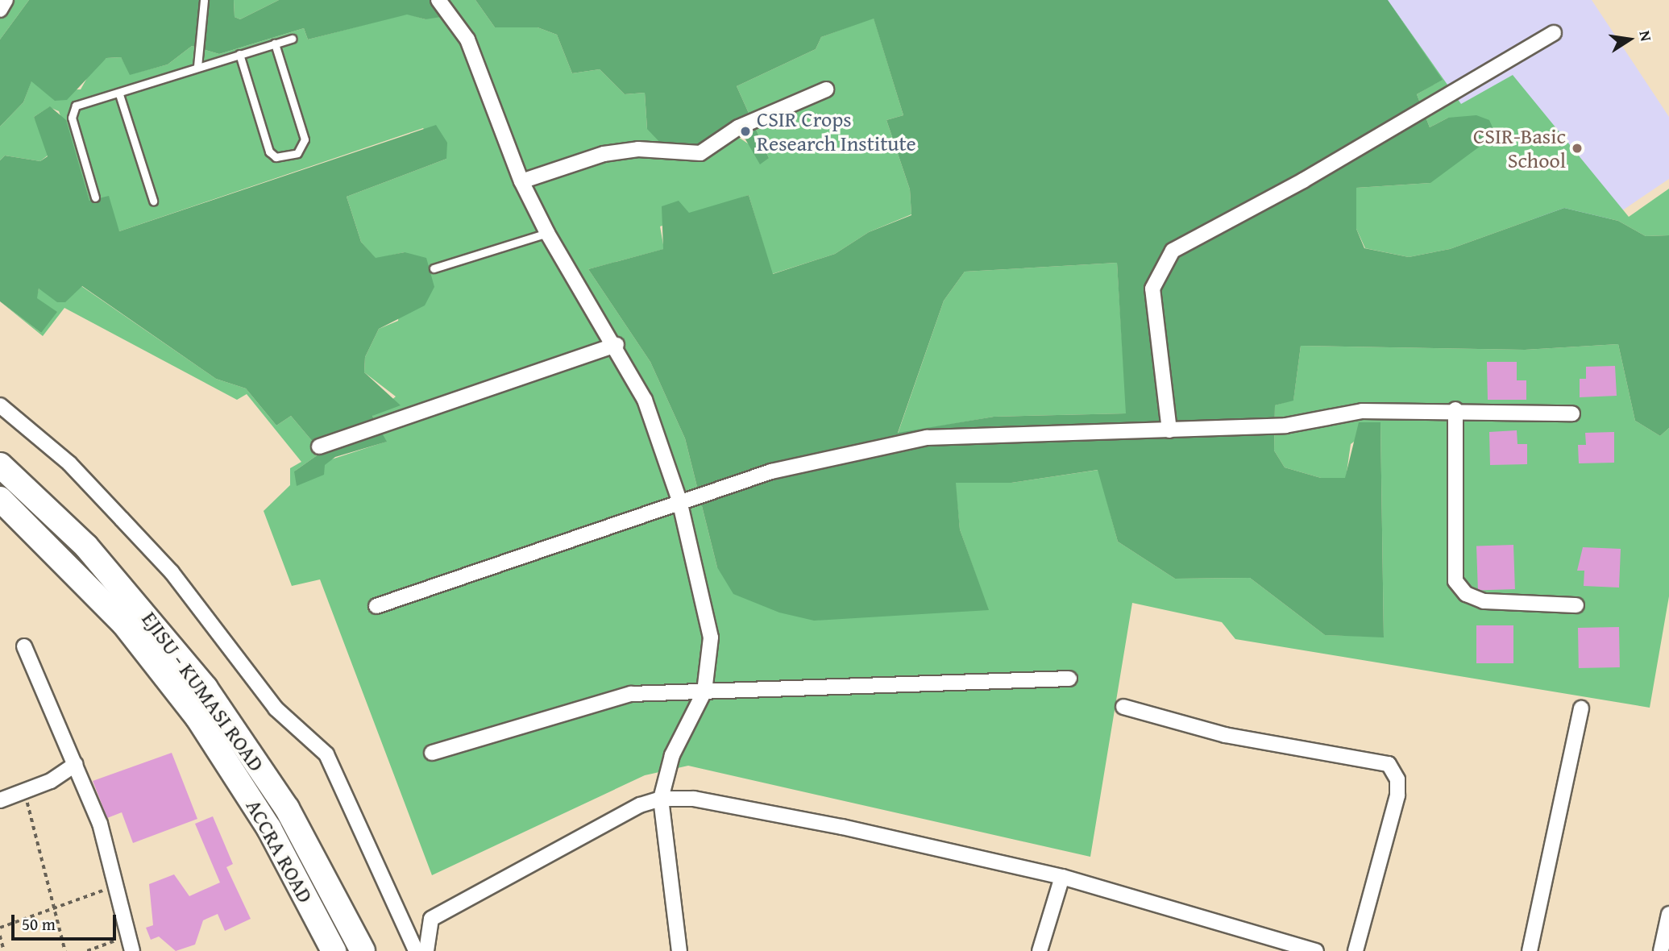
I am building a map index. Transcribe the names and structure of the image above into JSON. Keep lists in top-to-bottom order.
{
  "streets": {
    "highway": ["EJISU - KUMASI ROAD", "ACCRA ROAD"]
  },
  "places": ["CSIR Crops Research Institute", "CSIR-Basic School"],
  "scale_bar": "50 m",
  "north": "right"
}
